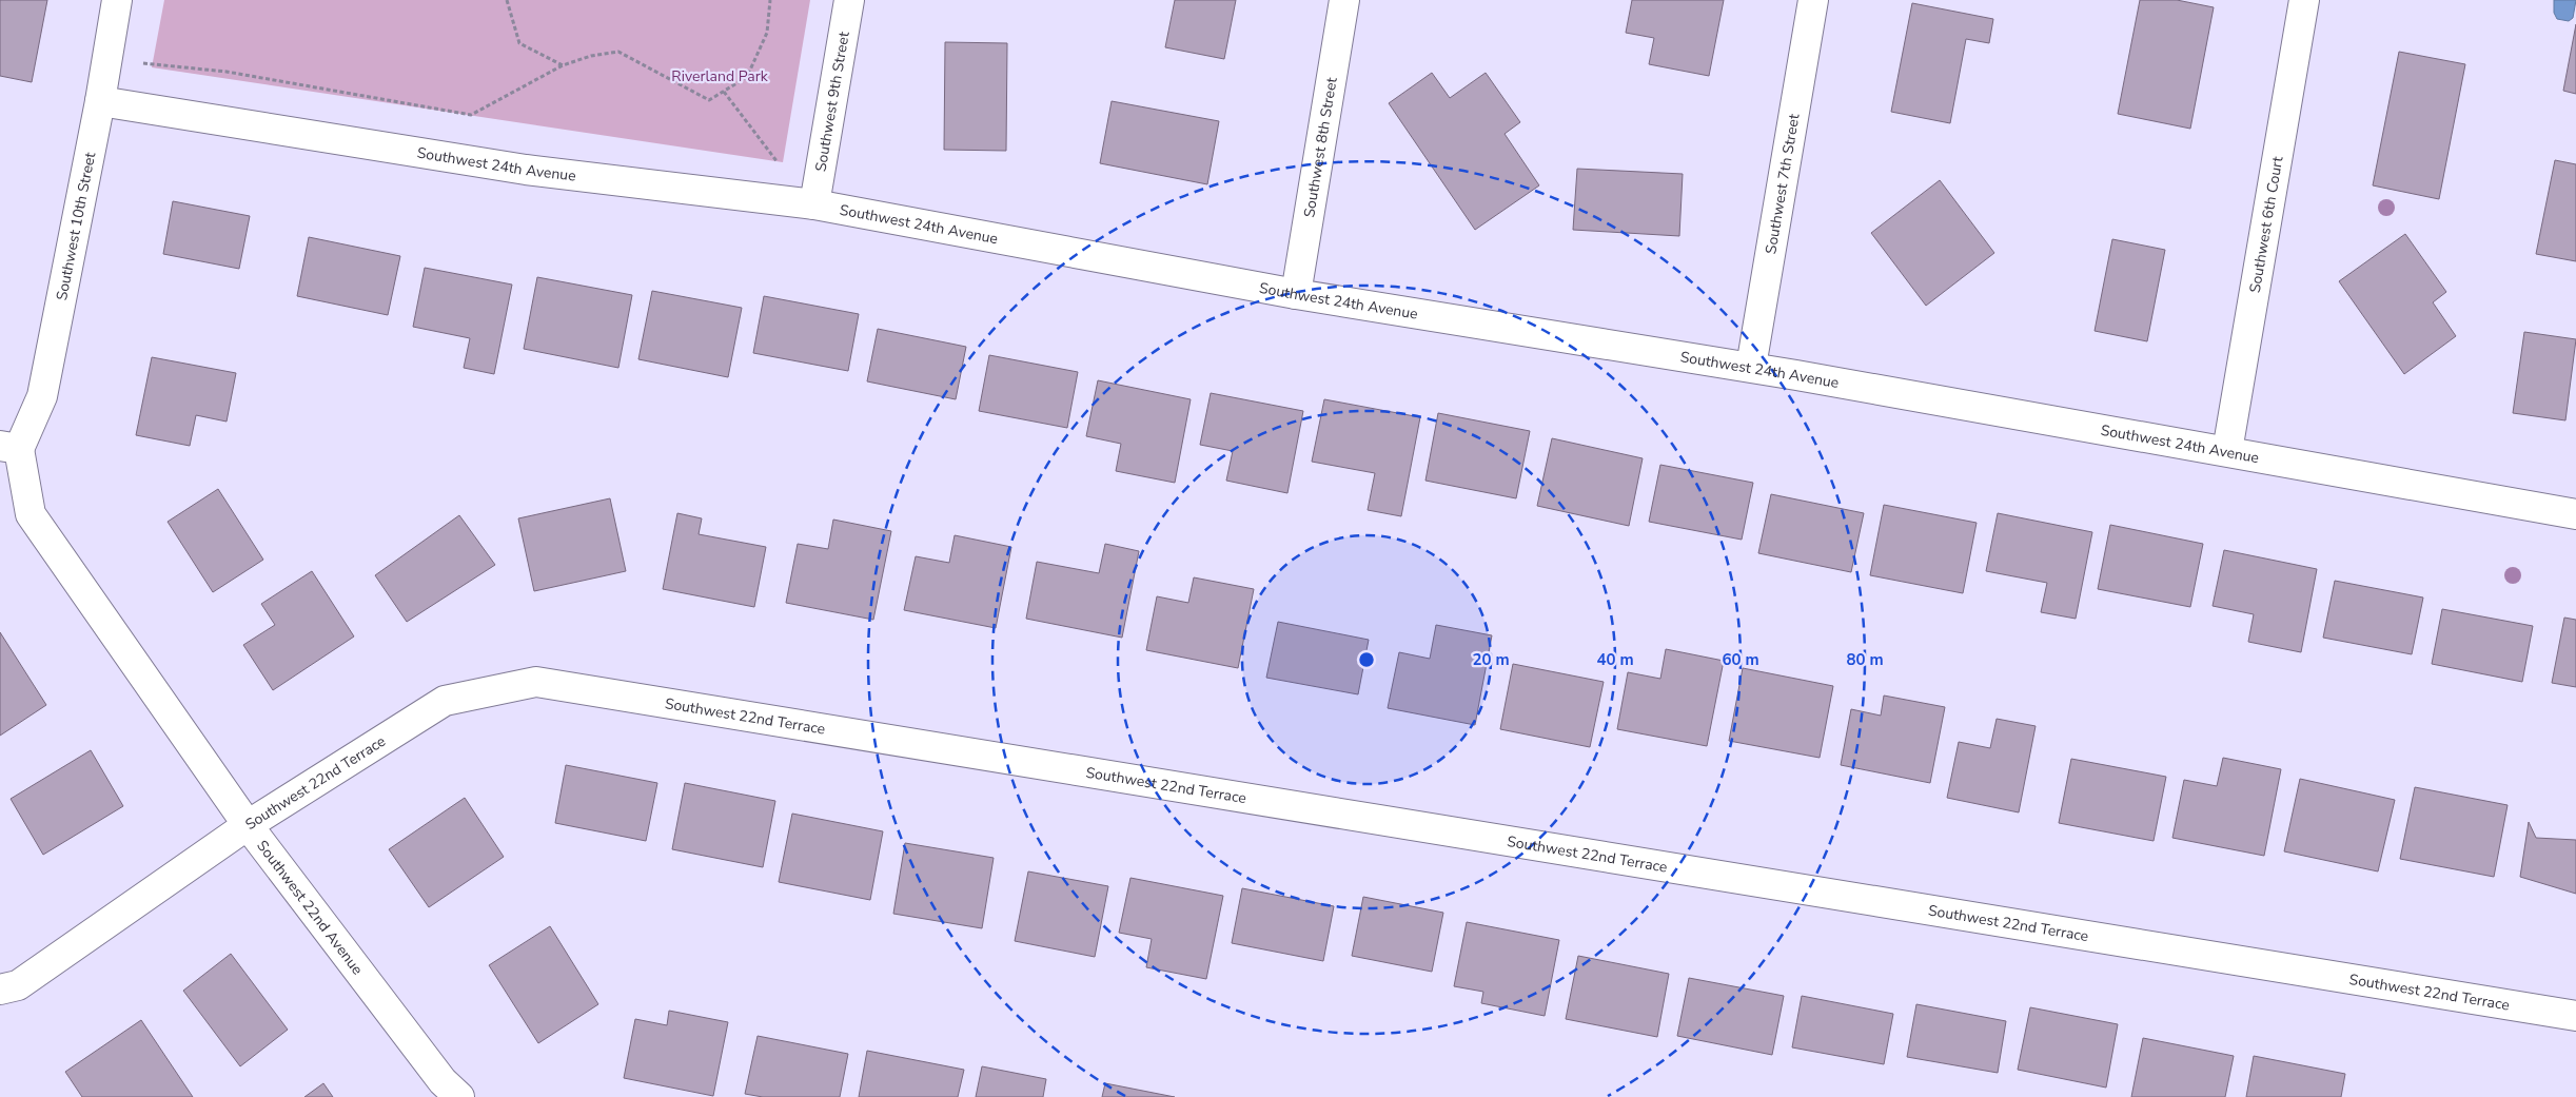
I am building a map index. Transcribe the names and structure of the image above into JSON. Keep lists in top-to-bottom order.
{
  "streets": {
    "street": [
      "Southwest 9th Street",
      "Southwest 8th Street",
      "Southwest 24th Avenue",
      "Southwest 7th Street",
      "Southwest 6th Court",
      "Southwest 10th Street",
      "Southwest 22nd Terrace",
      "Southwest 22nd Avenue"
    ]
  },
  "crossings": [
    ["Southwest 9th Street", "Southwest 24th Avenue"],
    ["Southwest 8th Street", "Southwest 24th Avenue"],
    ["Southwest 24th Avenue", "Southwest 7th Street"],
    ["Southwest 24th Avenue", "Southwest 6th Court"],
    ["Southwest 24th Avenue", "Southwest 10th Street"],
    ["Southwest 10th Street", "Southwest 22nd Terrace"],
    ["Southwest 22nd Terrace", "Southwest 22nd Avenue"]
  ],
  "parks": ["Riverland Park"],
  "rings": [
    "20 m",
    "40 m",
    "60 m",
    "80 m"
  ]
}
